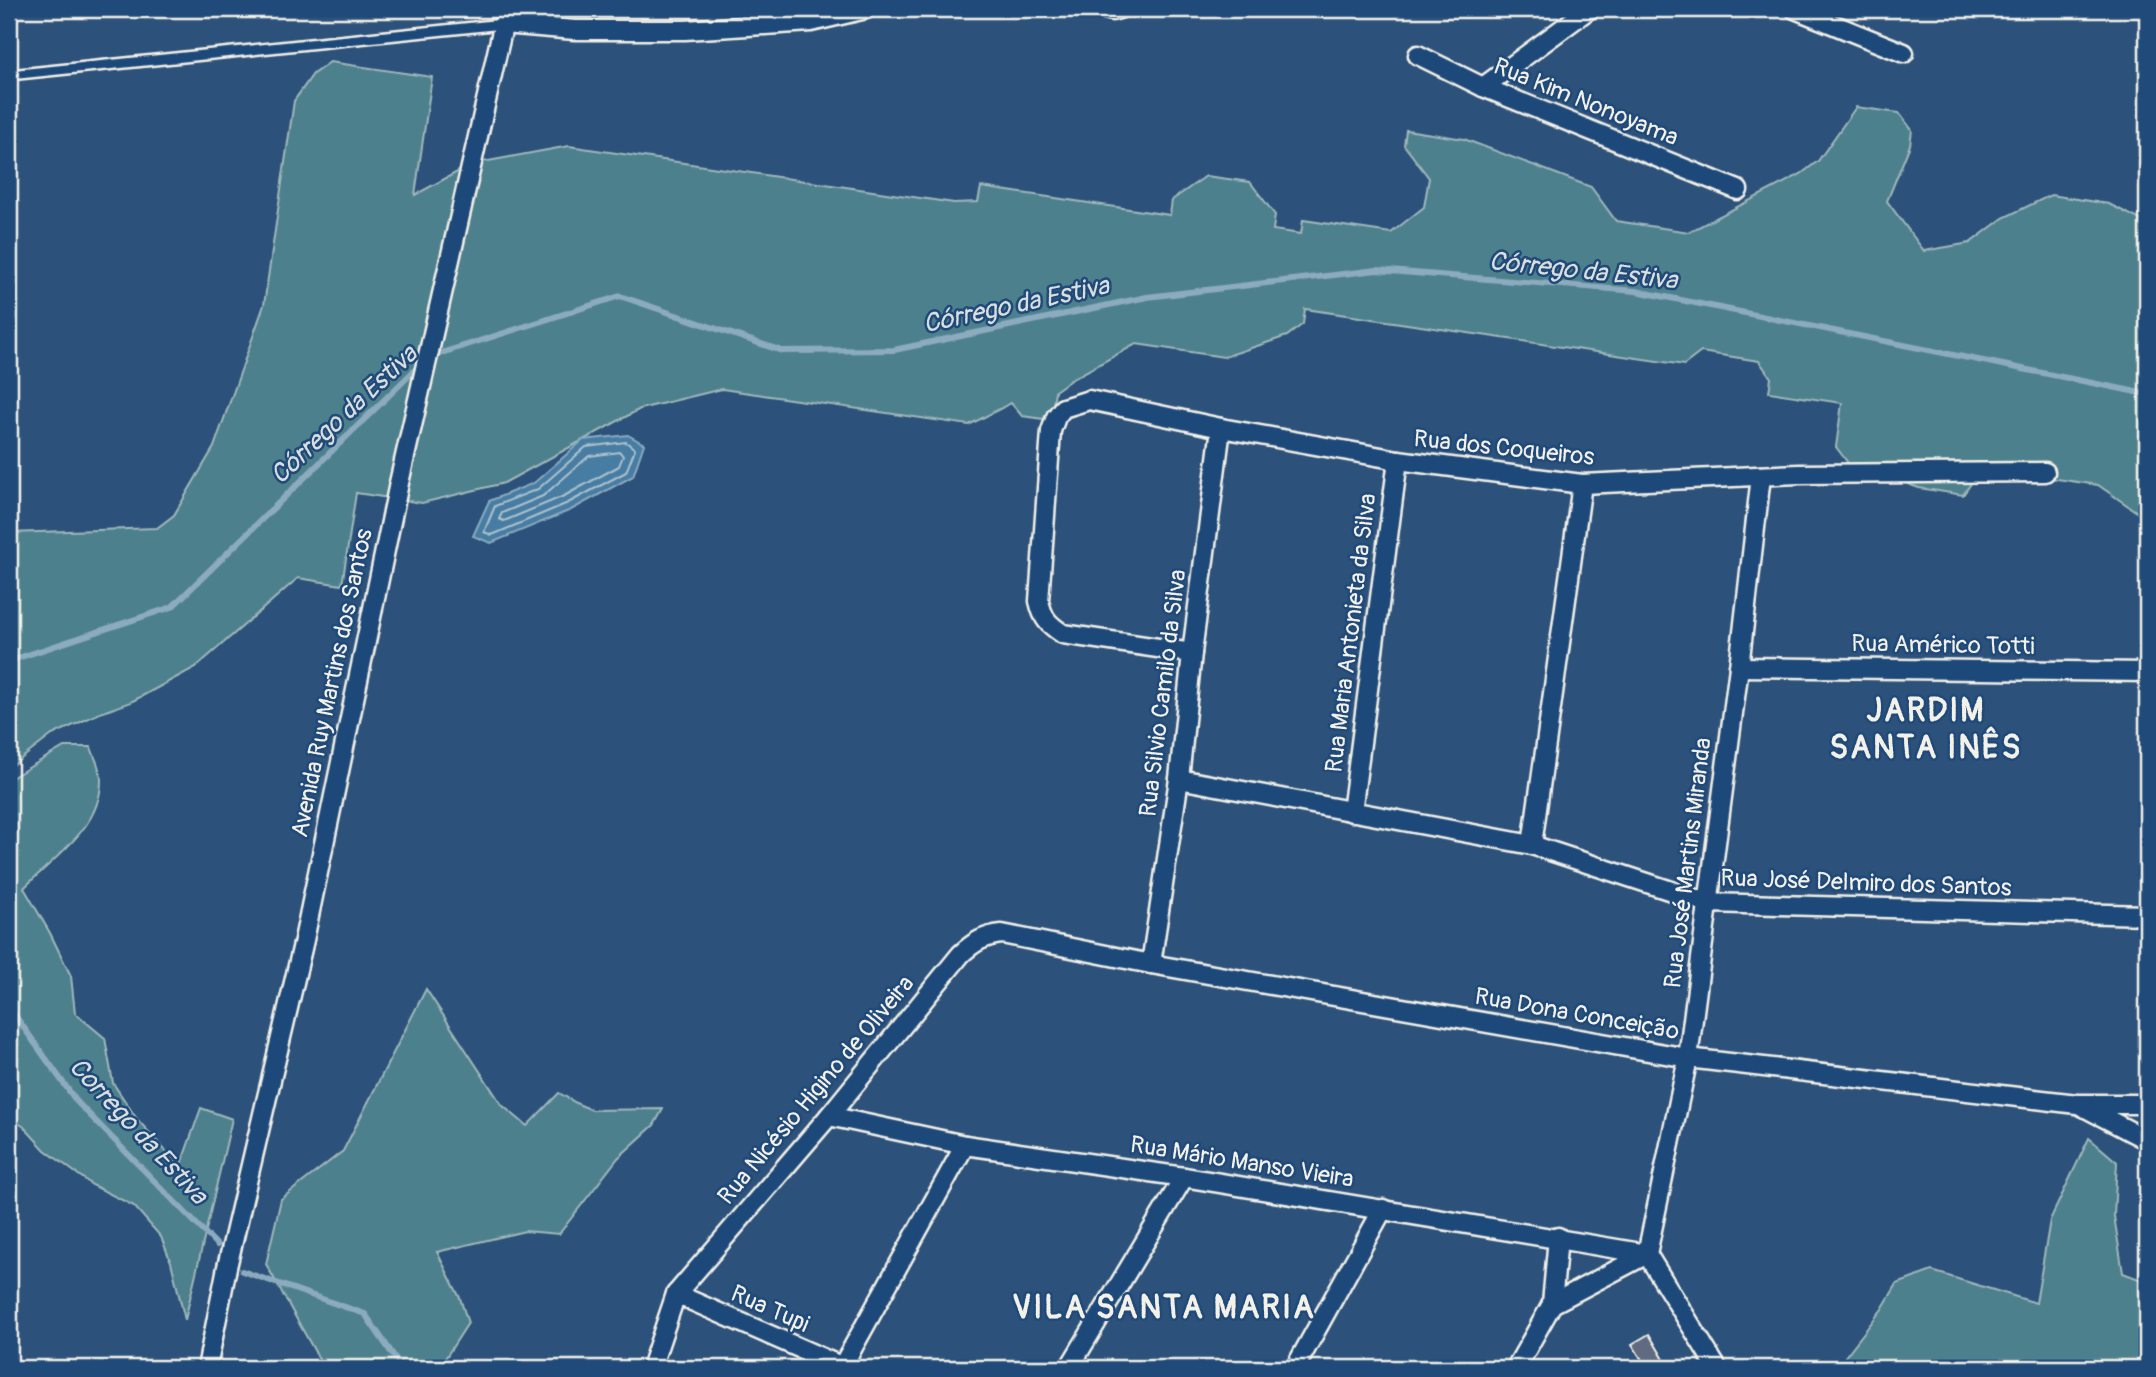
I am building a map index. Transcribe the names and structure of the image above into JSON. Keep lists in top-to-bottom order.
{
  "streets": {
    "street": [
      "Rua Kim Nonoyama",
      "Rua dos Coqueiros",
      "Rua Maria Antonieta da Silva",
      "Rua Américo Totti",
      "Avenida Ruy Martins dos Santos",
      "Rua Silvio Camilo da Silva",
      "Rua José Martins Miranda",
      "Rua José Delmiro dos Santos",
      "Rua Dona Conceição",
      "Rua Nicésio Higino de Oliveira",
      "Rua Mário Manso Vieira",
      "Rua Tupi"
    ]
  },
  "crossings": [
    ["Rua dos Coqueiros", "Rua Maria Antonieta da Silva"],
    ["Rua dos Coqueiros", "Rua Silvio Camilo da Silva"],
    ["Rua dos Coqueiros", "Rua José Martins Miranda"],
    ["Rua Maria Antonieta da Silva", "Rua José Delmiro dos Santos"],
    ["Rua Américo Totti", "Rua José Martins Miranda"],
    ["Rua Silvio Camilo da Silva", "Rua José Delmiro dos Santos"],
    ["Rua Silvio Camilo da Silva", "Rua Dona Conceição"],
    ["Rua José Martins Miranda", "Rua José Delmiro dos Santos"],
    ["Rua José Martins Miranda", "Rua Dona Conceição"],
    ["Rua José Martins Miranda", "Rua Mário Manso Vieira"],
    ["Rua Dona Conceição", "Rua Nicésio Higino de Oliveira"],
    ["Rua Nicésio Higino de Oliveira", "Rua Mário Manso Vieira"],
    ["Rua Nicésio Higino de Oliveira", "Rua Tupi"]
  ],
  "districts": ["JARDIM SANTA INÊS", "VILA SANTA MARIA"],
  "water": ["Córrego da Estiva", "Corrego da Estiva"]
}
